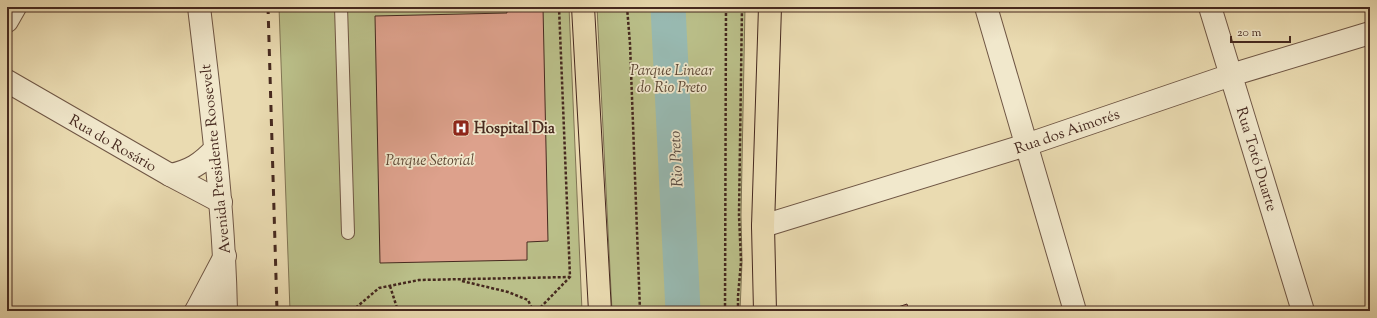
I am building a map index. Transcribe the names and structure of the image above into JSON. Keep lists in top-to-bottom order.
{
  "streets": {
    "street": [
      "Rua dos Aimorés",
      "Rua do Rosário",
      "Avenida Presidente Roosevelt",
      "Rua Totó Duarte"
    ]
  },
  "crossings": [
    ["Rua dos Aimorés", "Rua Totó Duarte"],
    ["Rua do Rosário", "Avenida Presidente Roosevelt"]
  ],
  "water": ["Rio Preto"],
  "parks": ["Parque Linear do Rio Preto", "Parque Setorial"],
  "places": {
    "hospital": ["Hospital Dia"]
  },
  "scale_bar": "20 m"
}
